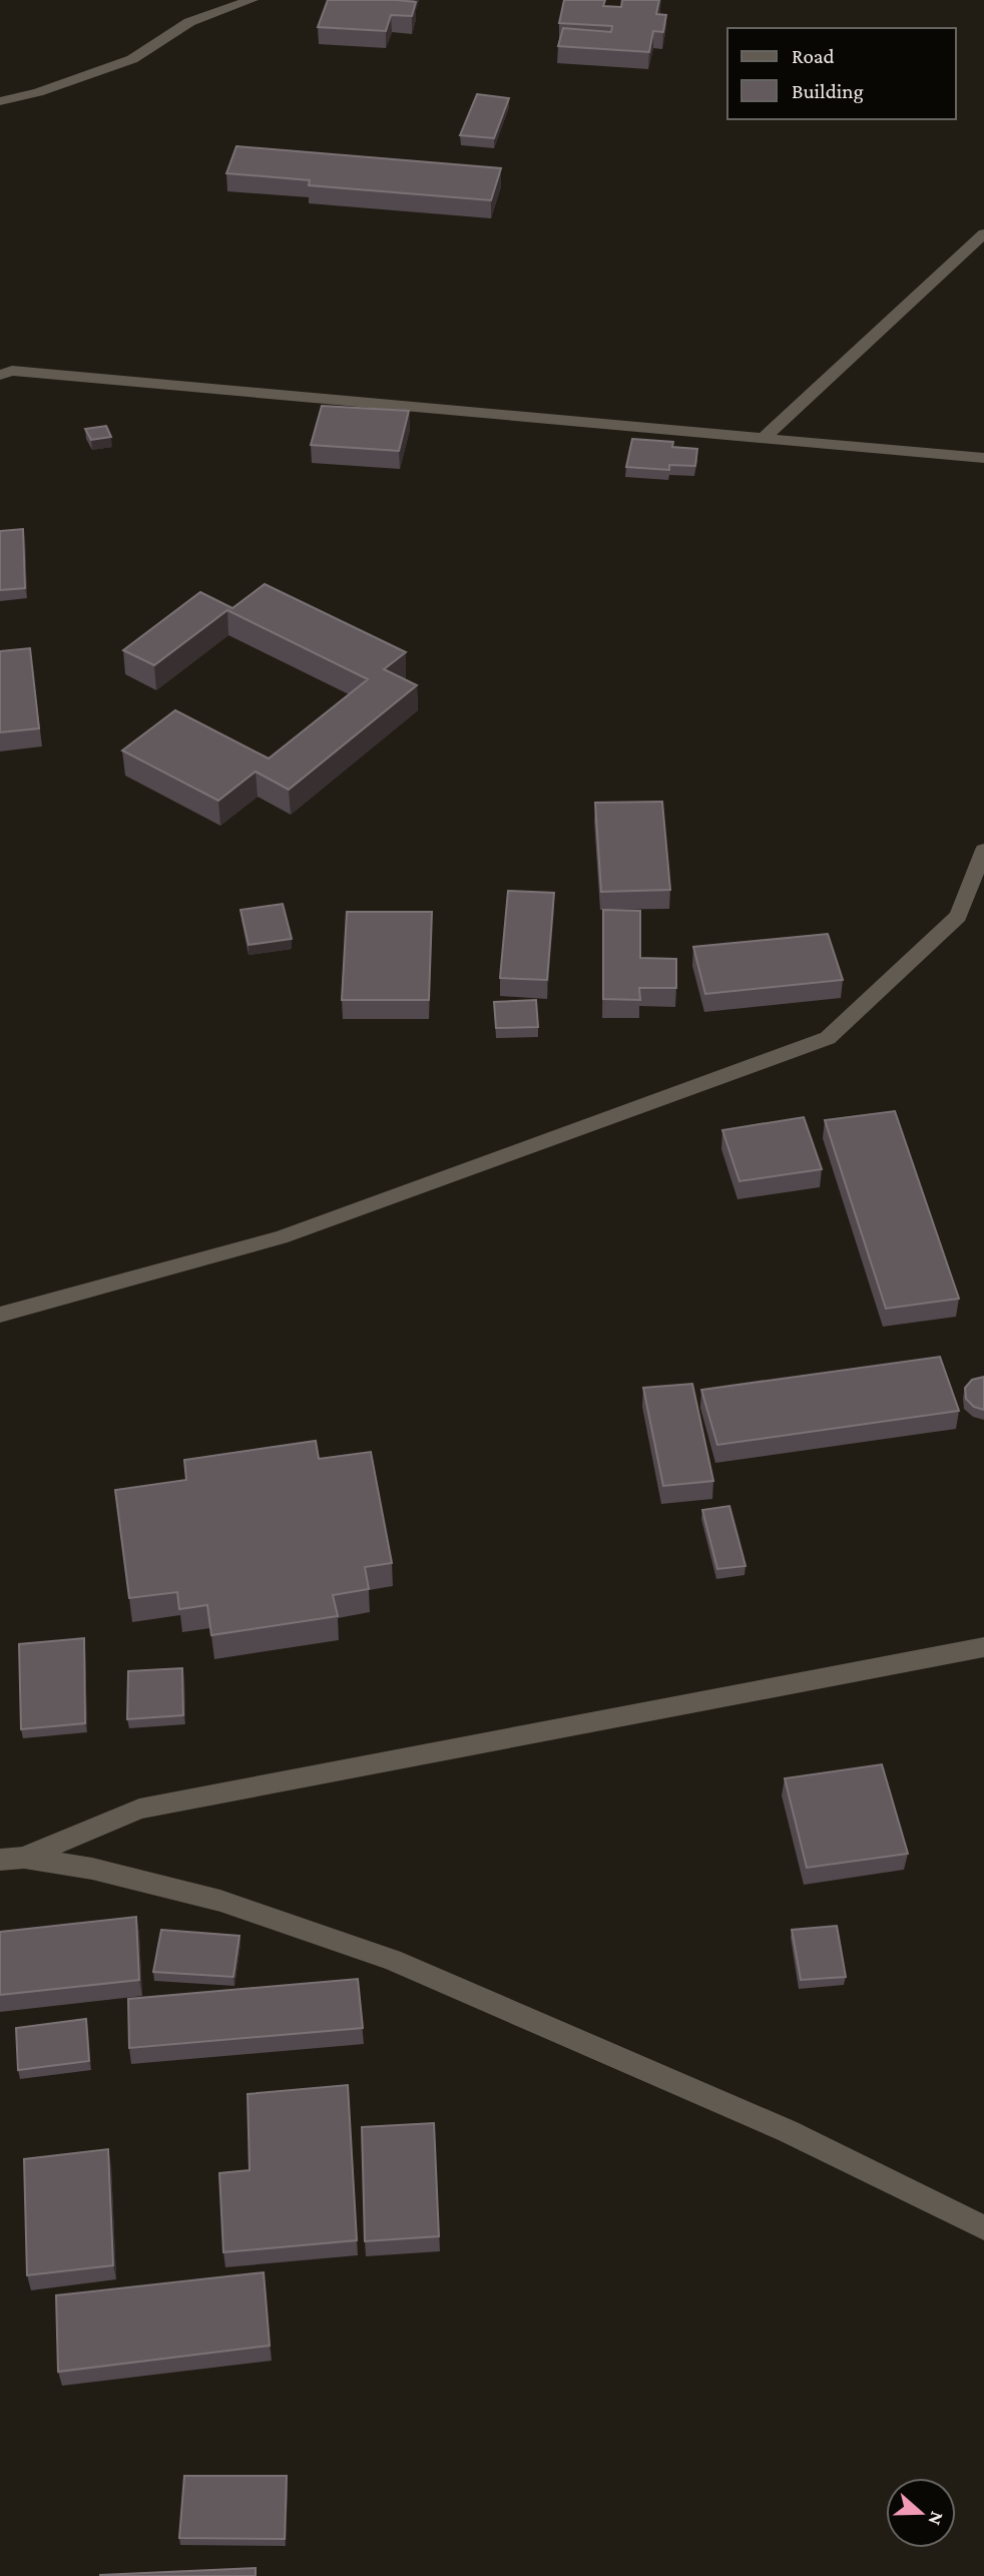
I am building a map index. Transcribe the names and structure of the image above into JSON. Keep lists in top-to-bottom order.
{
  "legend": ["Road", "Building"],
  "north": "right"
}
